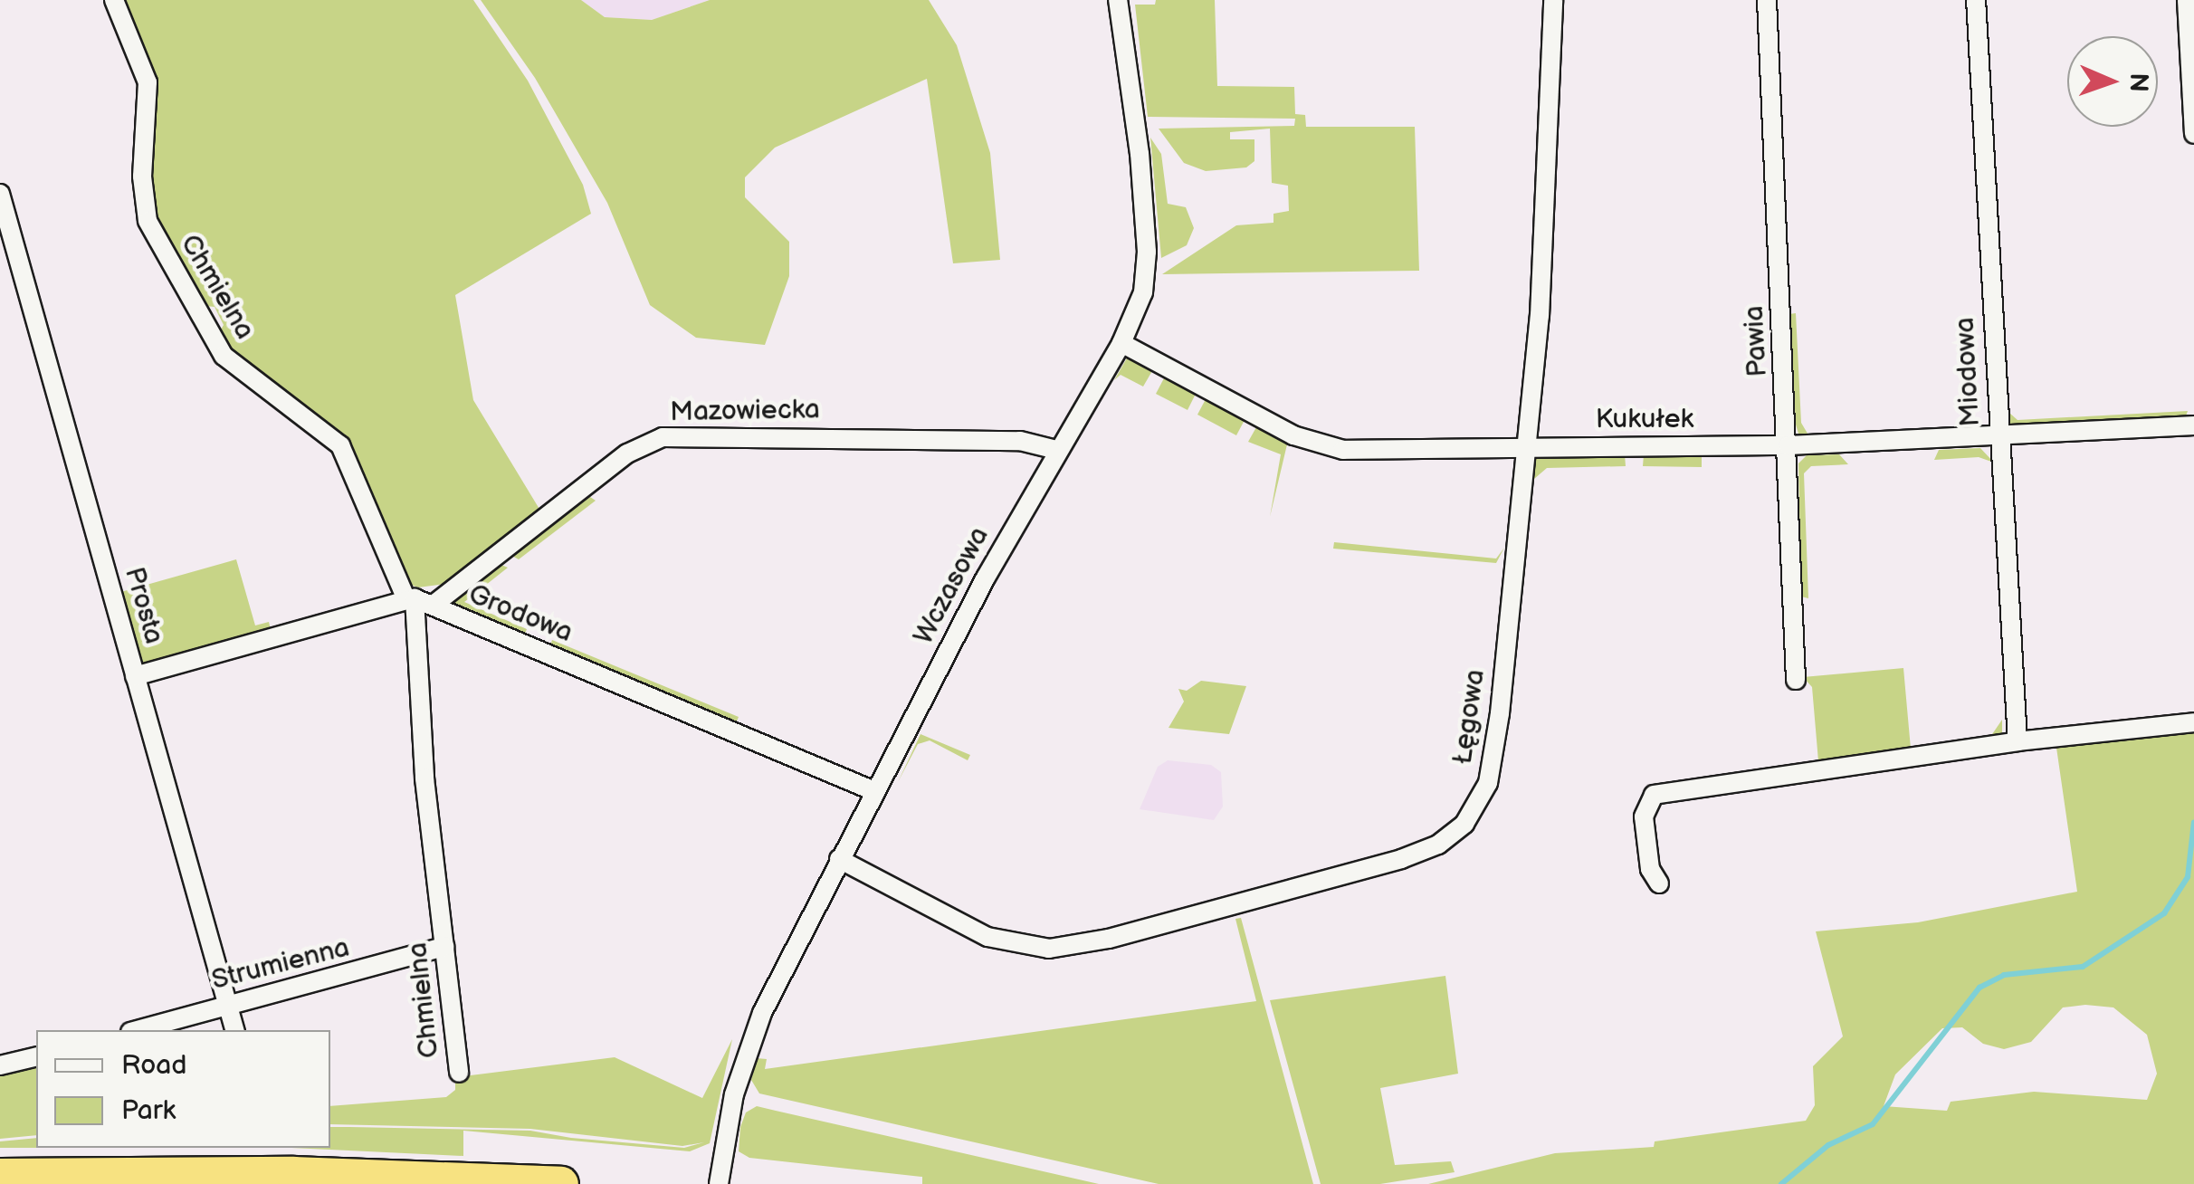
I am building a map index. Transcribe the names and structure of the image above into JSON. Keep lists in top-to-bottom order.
{
  "streets": {
    "street": [
      "Chmielna",
      "Pawia",
      "Miodowa",
      "Mazowiecka",
      "Kukułek",
      "Wczasowa",
      "Prosta",
      "Grodowa",
      "Łęgowa",
      "Strumienna"
    ]
  },
  "crossings": [
    ["Chmielna", "Mazowiecka"],
    ["Chmielna", "Grodowa"],
    ["Chmielna", "Strumienna"],
    ["Pawia", "Kukułek"],
    ["Miodowa", "Kukułek"],
    ["Mazowiecka", "Wczasowa"],
    ["Mazowiecka", "Grodowa"],
    ["Kukułek", "Wczasowa"],
    ["Kukułek", "Łęgowa"],
    ["Wczasowa", "Grodowa"],
    ["Wczasowa", "Łęgowa"],
    ["Prosta", "Strumienna"]
  ],
  "legend": ["Road", "Park"],
  "north": "right"
}
